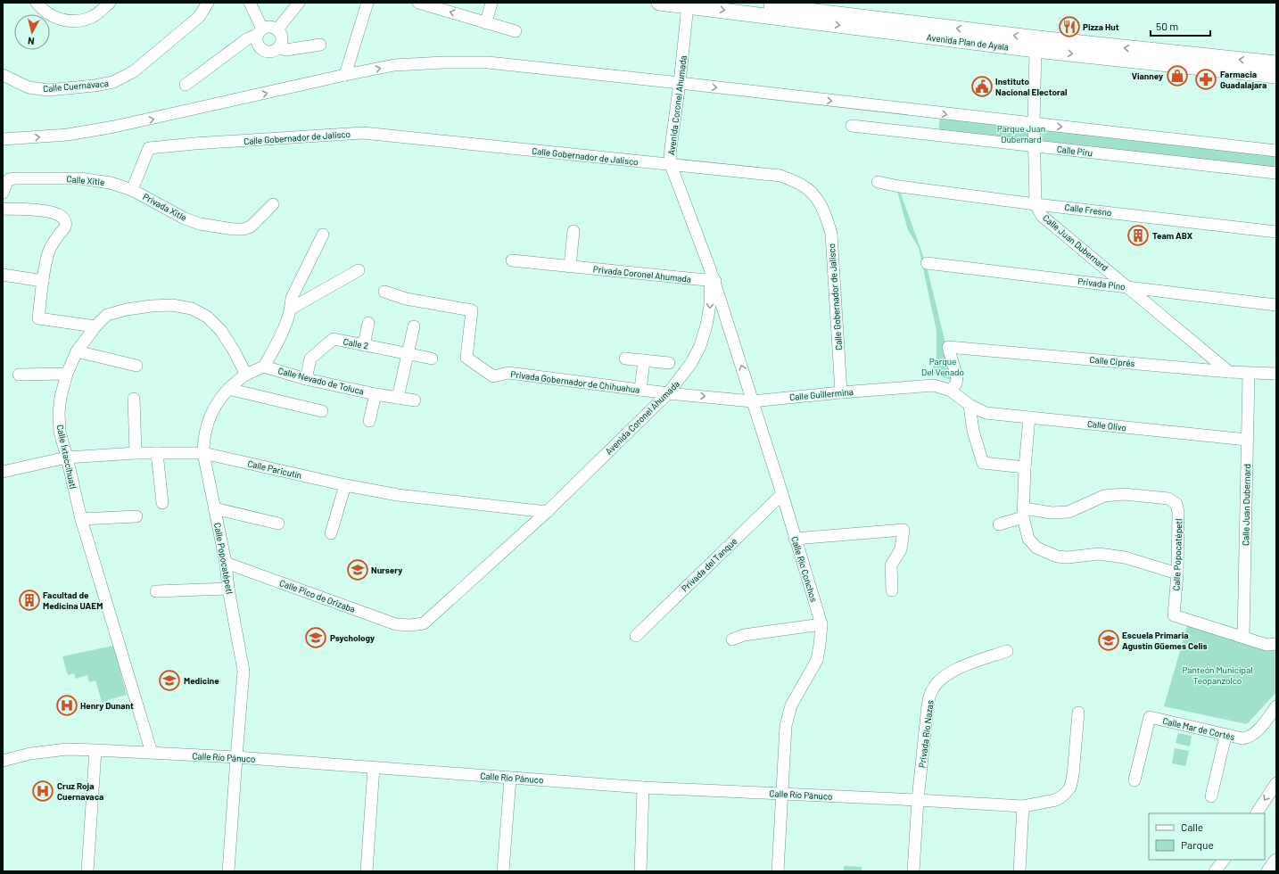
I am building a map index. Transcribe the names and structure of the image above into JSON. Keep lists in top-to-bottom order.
{
  "streets": {
    "main road": ["Avenida Plan de Ayala"],
    "street": [
      "Calle Cuernavaca",
      "Avenida Coronel Ahumada",
      "Calle Gobernador de Jalisco",
      "Calle Piru",
      "Calle Xitle",
      "Privada Xitle",
      "Calle Fresno",
      "Calle Juan Dubernard",
      "Privada Coronel Ahumada",
      "Privada Pino",
      "Calle 2",
      "Calle Ciprés",
      "Calle Nevado de Toluca",
      "Privada Gobernador de Chihuahua",
      "Calle Guillermina",
      "Calle Olivo",
      "Calle Ixtaccíhuatl",
      "Calle Paricutín",
      "Calle Popocatépetl",
      "Privada del Tanque",
      "Calle Río Conchos",
      "Calle Pico de Orizaba",
      "Calle Mar de Cortés",
      "Privada Río Nazas",
      "Calle Río Pánuco"
    ]
  },
  "crossings": [
    ["Avenida Plan de Ayala", "Avenida Coronel Ahumada"],
    ["Avenida Coronel Ahumada", "Calle Gobernador de Jalisco"],
    ["Avenida Coronel Ahumada", "Privada Coronel Ahumada"],
    ["Avenida Coronel Ahumada", "Privada Gobernador de Chihuahua"],
    ["Avenida Coronel Ahumada", "Calle Guillermina"],
    ["Avenida Coronel Ahumada", "Calle Paricutín"],
    ["Avenida Coronel Ahumada", "Calle Río Conchos"],
    ["Avenida Coronel Ahumada", "Calle Pico de Orizaba"],
    ["Calle Gobernador de Jalisco", "Calle Xitle"],
    ["Calle Gobernador de Jalisco", "Privada Xitle"],
    ["Calle Gobernador de Jalisco", "Calle Guillermina"],
    ["Calle Xitle", "Privada Xitle"],
    ["Calle Fresno", "Calle Juan Dubernard"],
    ["Calle Juan Dubernard", "Privada Pino"],
    ["Calle Juan Dubernard", "Calle Ciprés"],
    ["Calle Juan Dubernard", "Calle Olivo"],
    ["Calle Juan Dubernard", "Calle Popocatépetl"],
    ["Privada Coronel Ahumada", "Calle Río Conchos"],
    ["Calle 2", "Calle Nevado de Toluca"],
    ["Calle Ciprés", "Calle Guillermina"],
    ["Privada Gobernador de Chihuahua", "Calle Guillermina"],
    ["Calle Guillermina", "Calle Olivo"],
    ["Calle Guillermina", "Calle Río Conchos"],
    ["Calle Ixtaccíhuatl", "Calle Paricutín"],
    ["Calle Ixtaccíhuatl", "Calle Popocatépetl"],
    ["Calle Ixtaccíhuatl", "Calle Río Pánuco"],
    ["Calle Paricutín", "Calle Popocatépetl"],
    ["Calle Popocatépetl", "Calle Pico de Orizaba"],
    ["Calle Popocatépetl", "Calle Río Pánuco"],
    ["Privada del Tanque", "Calle Río Conchos"],
    ["Calle Río Conchos", "Calle Río Pánuco"],
    ["Privada Río Nazas", "Calle Río Pánuco"]
  ],
  "parks": ["Parque Juan Dubernard", "Parque Del Venado", "Panteón Municipal Teopanzolco"],
  "places": {
    "restaurant": ["Pizza Hut"],
    "shop": ["Vianney"],
    "pharmacy": ["Farmacia Guadalajara"],
    "public building": ["Instituto Nacional Electoral"],
    "building": ["Team ABX", "Facultad de Medicina UAEM"],
    "school or university": [
      "Nursery",
      "Psychology",
      "Escuela Primaria Agustín Güemes Celis",
      "Medicine"
    ],
    "hospital": ["Henry Dunant", "Cruz Roja Cuernavaca"]
  },
  "legend": ["Calle", "Parque"],
  "scale_bar": "50 m",
  "north": "bottom"
}
